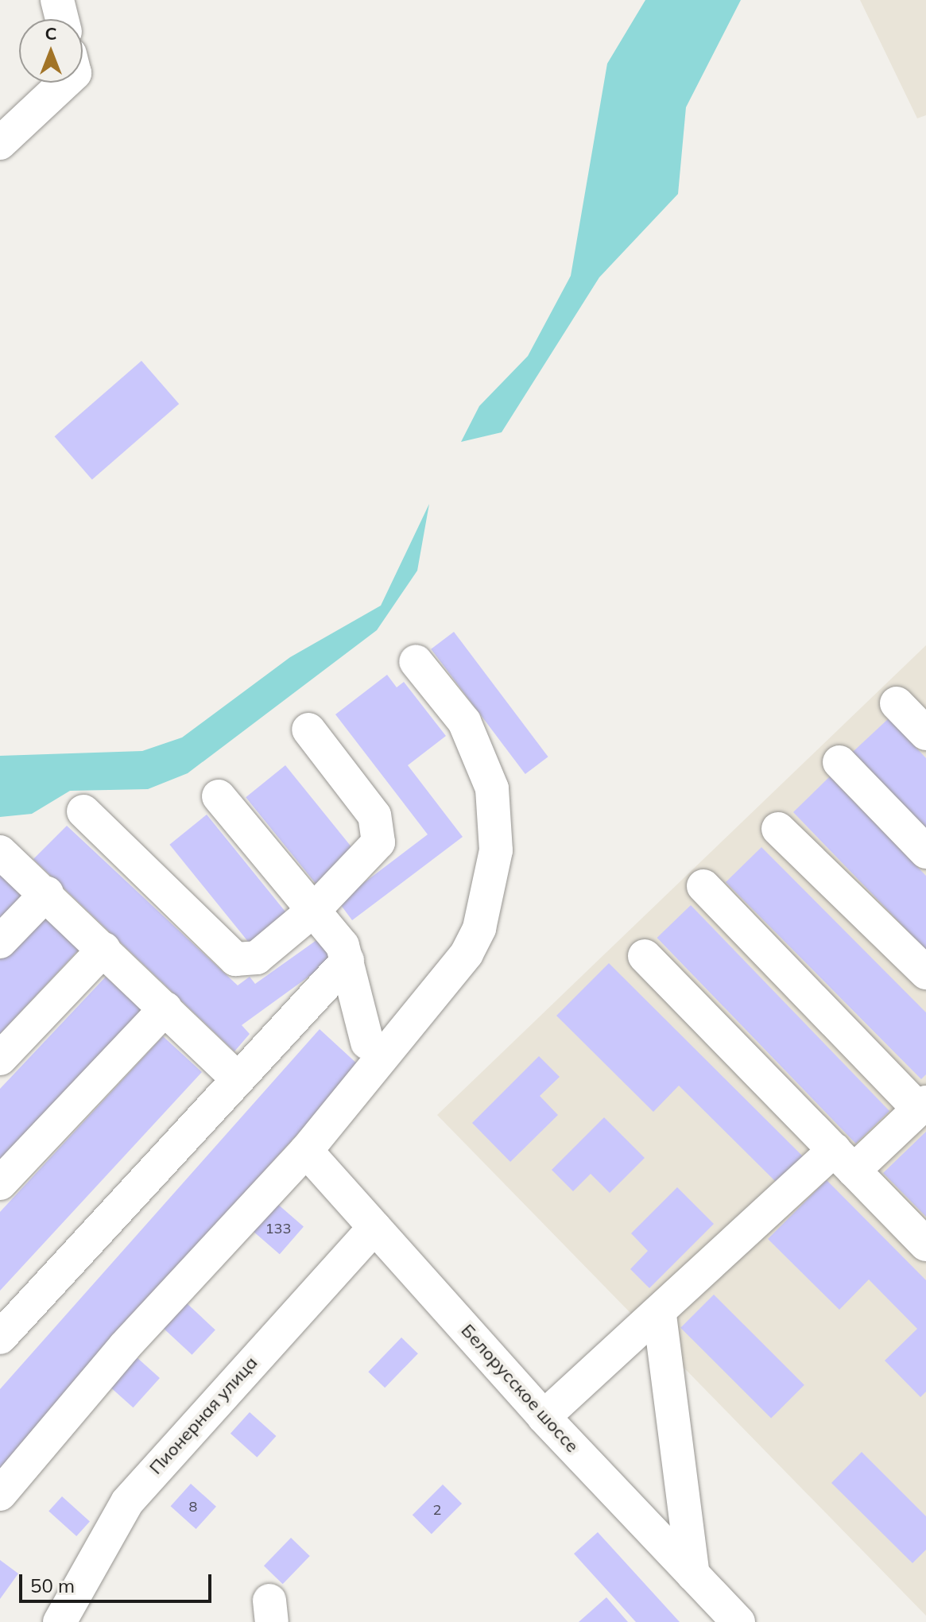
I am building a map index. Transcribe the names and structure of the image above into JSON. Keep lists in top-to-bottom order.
{
  "streets": {
    "street": ["Белорусское шоссе", "Пионерная улица"]
  },
  "crossings": [
    ["Белорусское шоссе", "Пионерная улица"]
  ],
  "house_numbers": ["133", "8", "2"],
  "scale_bar": "50 m",
  "north": "top"
}
